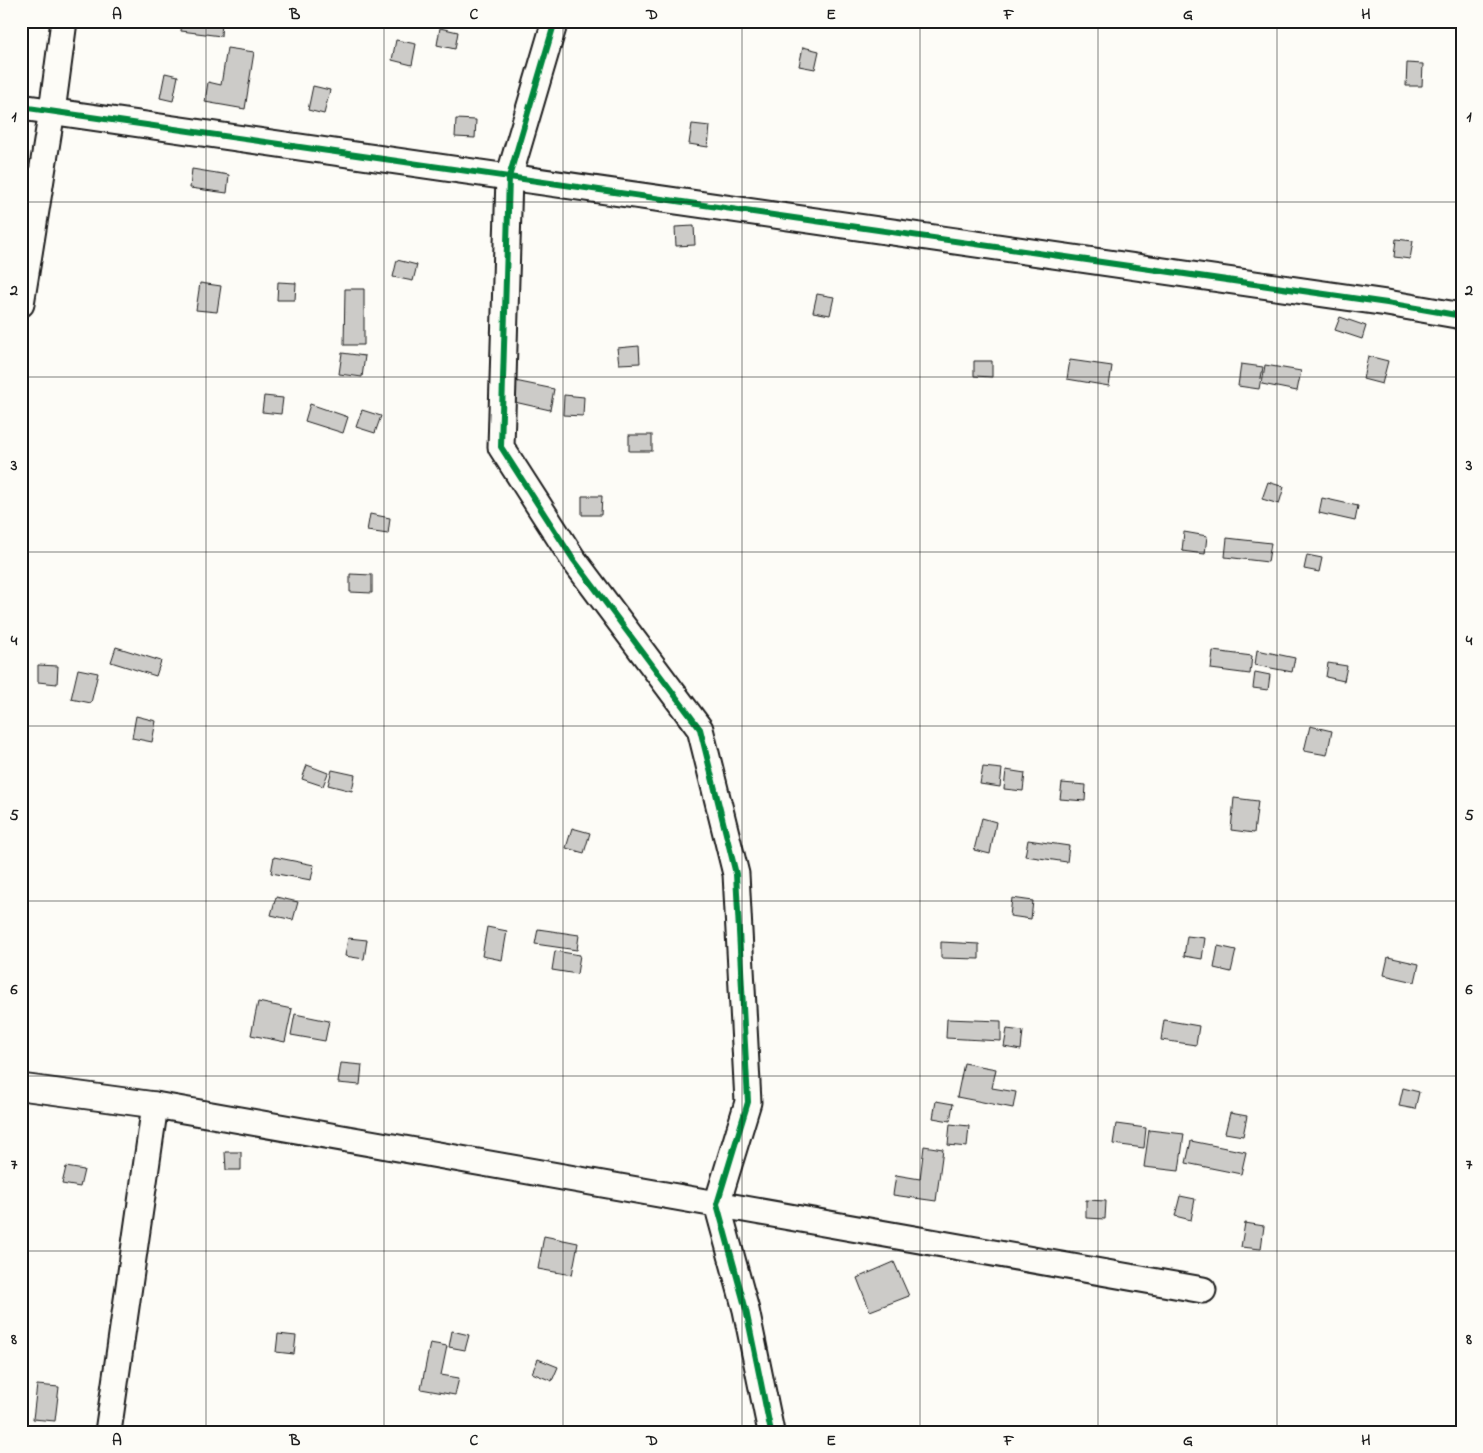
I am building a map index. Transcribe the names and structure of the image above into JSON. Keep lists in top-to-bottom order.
{
  "grid": {
    "columns": [
      "A",
      "B",
      "C",
      "D",
      "E",
      "F",
      "G",
      "H"
    ],
    "rows": [
      "1",
      "2",
      "3",
      "4",
      "5",
      "6",
      "7",
      "8"
    ]
  }
}
